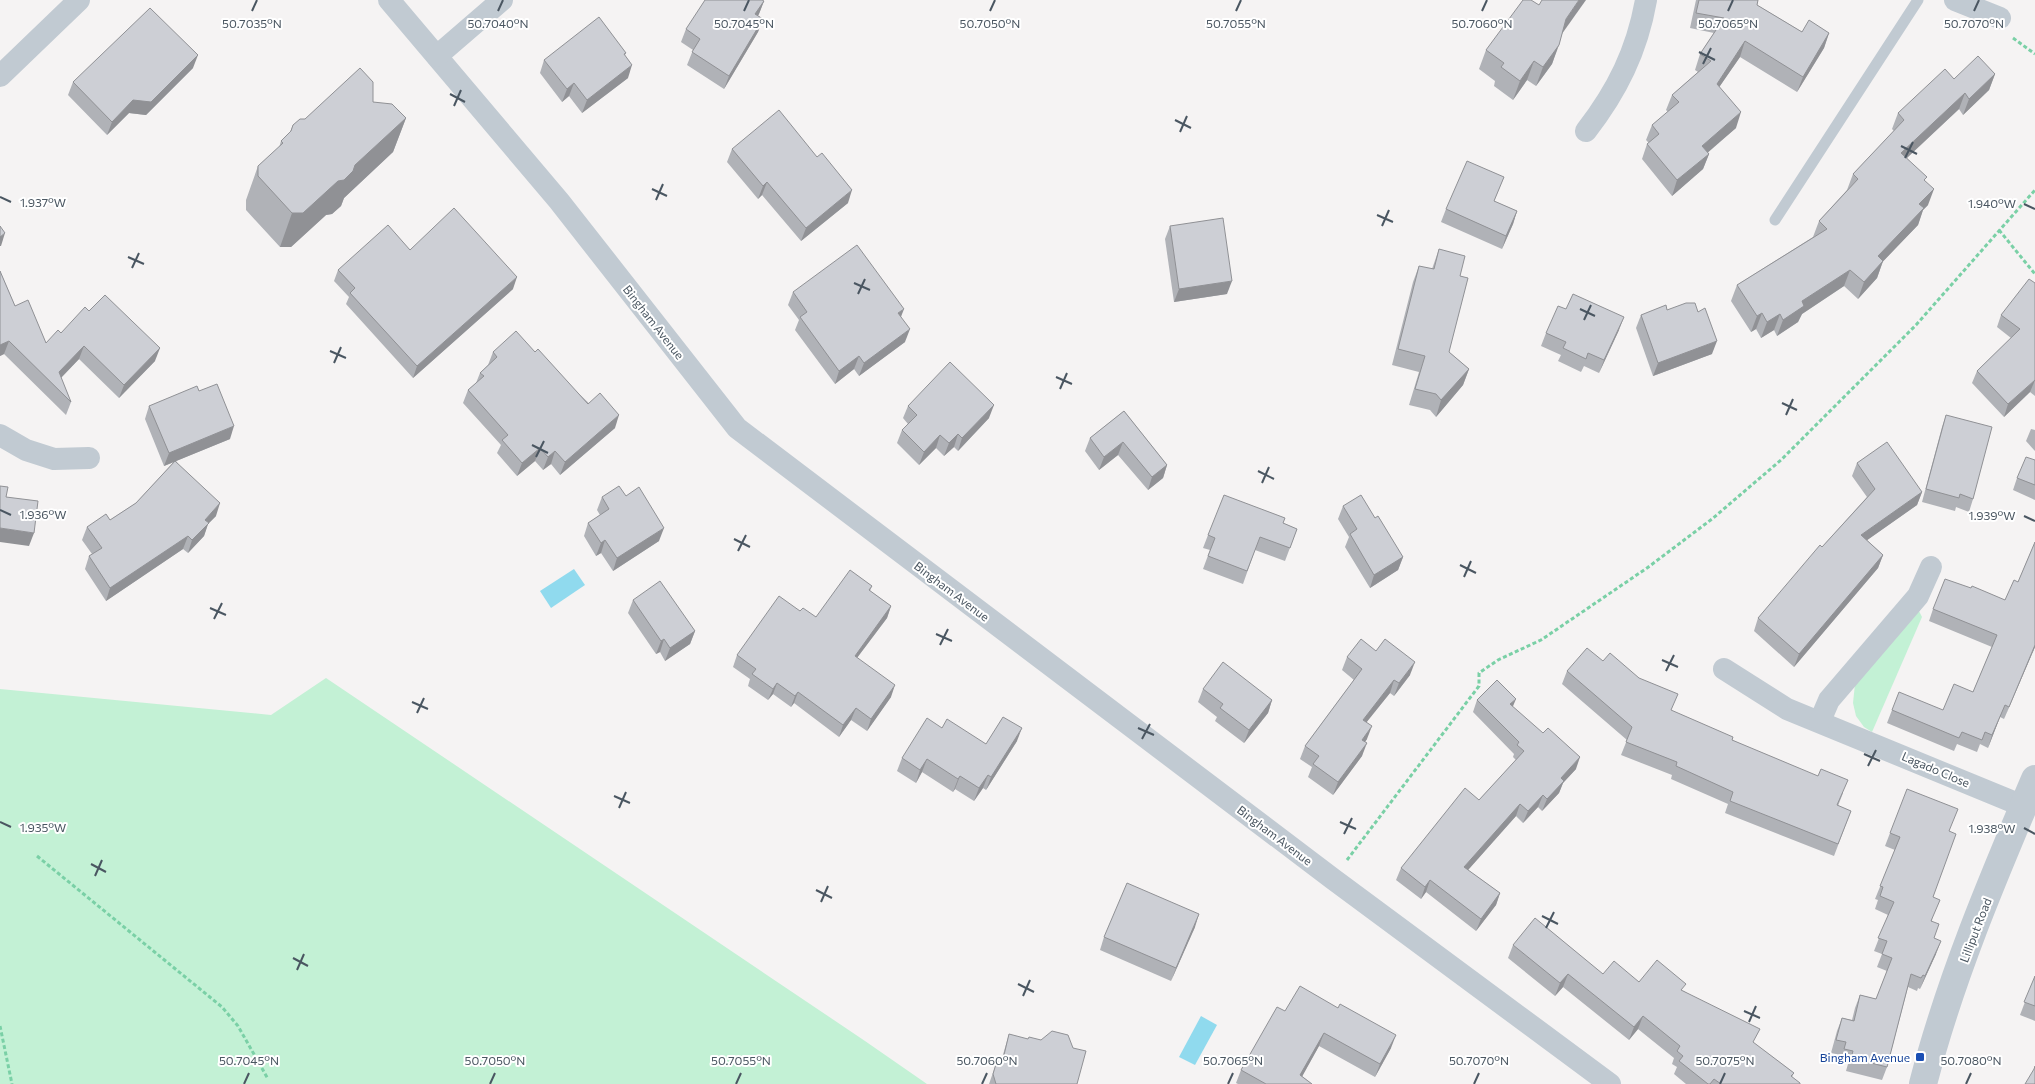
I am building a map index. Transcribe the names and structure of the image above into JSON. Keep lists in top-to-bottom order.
{
  "streets": {
    "street": ["Bingham Avenue", "Lagado Close", "Lilliput Road"]
  },
  "crossings": [
    ["Lagado Close", "Lilliput Road"]
  ],
  "places": {
    "transit": ["Bingham Avenue"]
  },
  "coordinates": [
    "50.7035°N",
    "50.7040°N",
    "50.7045°N",
    "50.7050°N",
    "50.7055°N",
    "50.7060°N",
    "50.7065°N",
    "50.7070°N",
    "1.937°W",
    "1.940°W",
    "1.936°W",
    "1.939°W",
    "1.935°W",
    "1.938°W",
    "50.7075°N",
    "50.7080°N"
  ]
}
